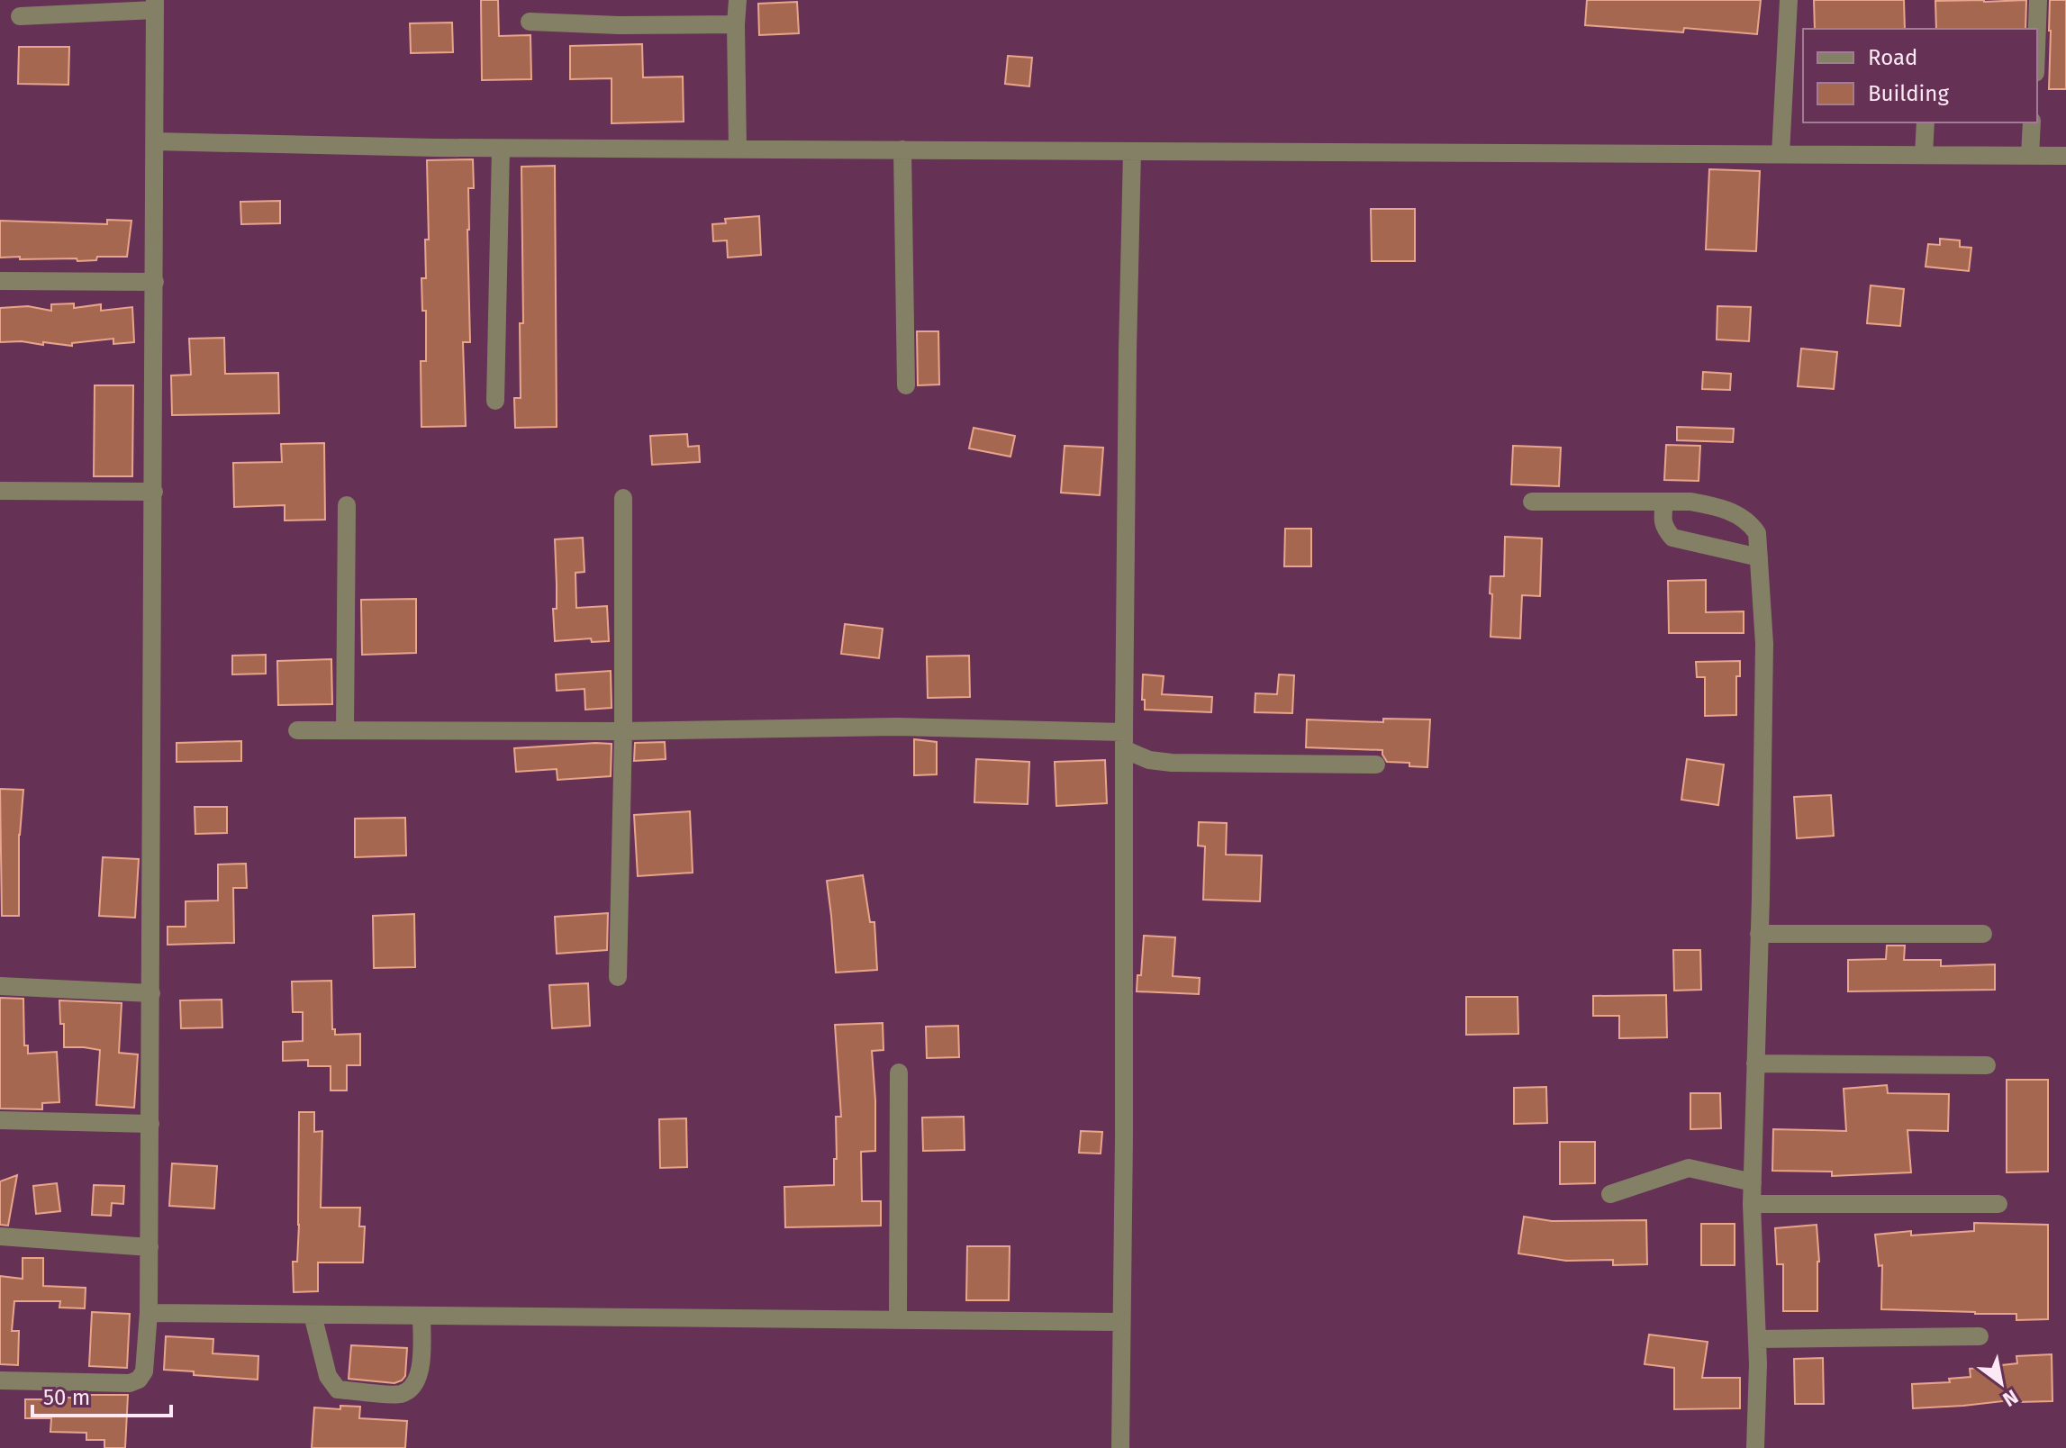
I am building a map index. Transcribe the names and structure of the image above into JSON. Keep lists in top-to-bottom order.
{
  "legend": ["Road", "Building"],
  "scale_bar": "50 m",
  "north": "bottom right"
}
